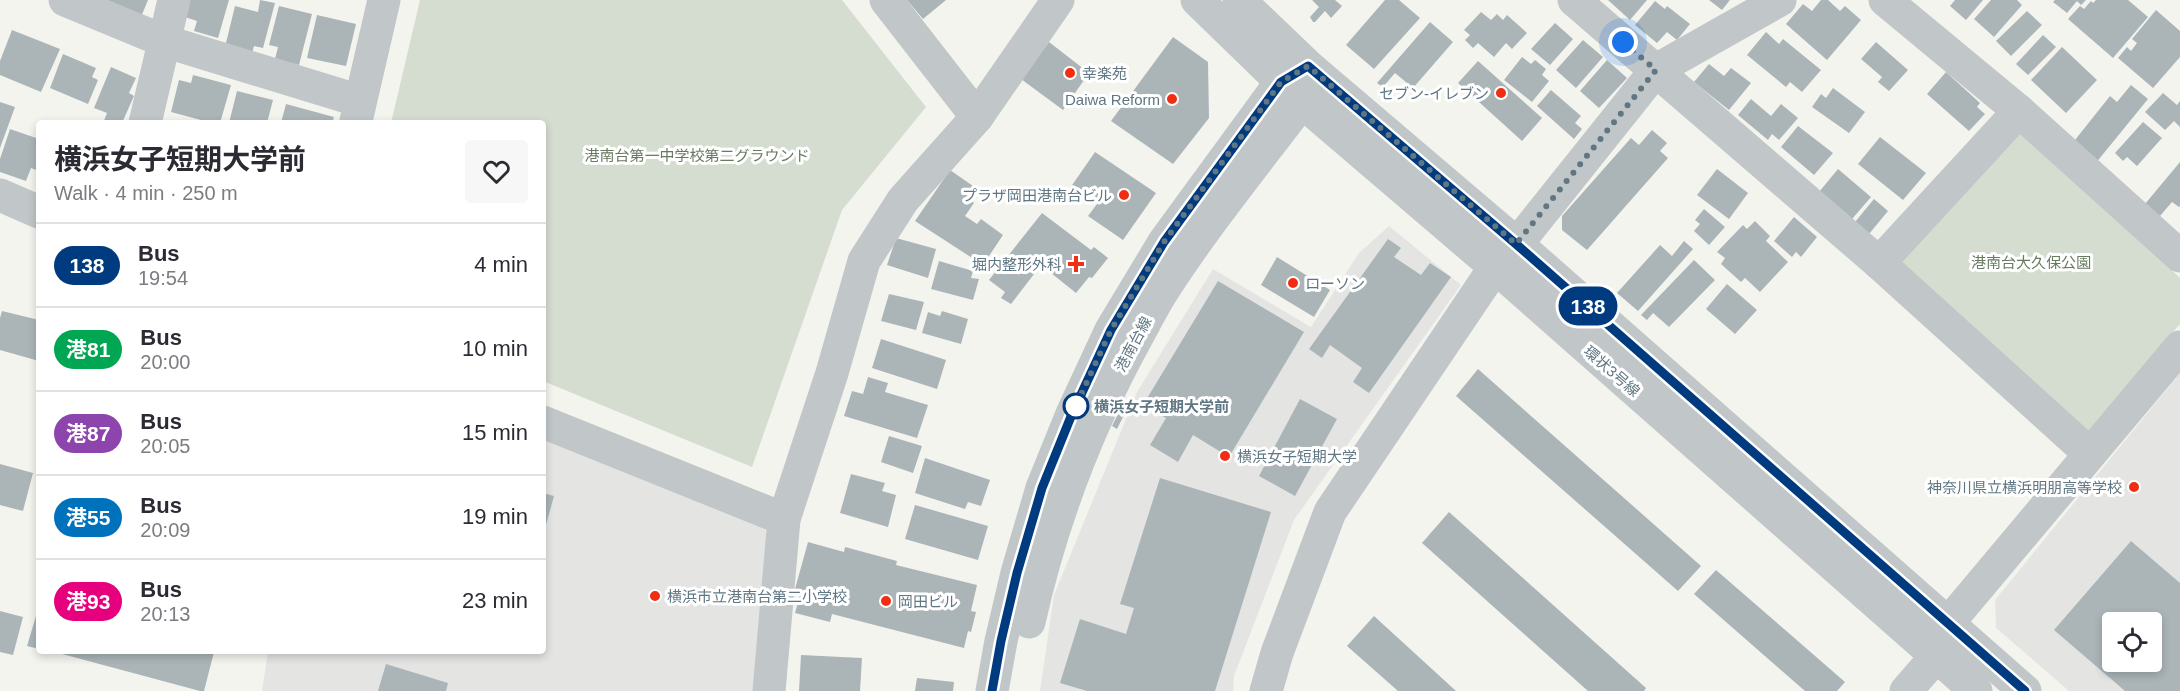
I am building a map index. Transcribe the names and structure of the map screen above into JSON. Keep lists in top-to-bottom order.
{
  "streets": {
    "street": ["港南台線", "環状3号線"]
  },
  "crossings": [
    ["港南台線", "環状3号線"]
  ],
  "parks": ["港南台第一中学校第二グラウンド", "港南台大久保公園"],
  "places": {
    "other": [
      "幸楽苑",
      "セブン-イレブン",
      "Daiwa Reform",
      "プラザ岡田港南台ビル",
      "ローソン",
      "横浜女子短期大学前",
      "横浜女子短期大学",
      "神奈川県立横浜明朋高等学校",
      "横浜市立港南台第二小学校",
      "岡田ビル"
    ],
    "health": ["堀内整形外科"]
  },
  "lines": ["bus line 138"],
  "page": {
    "on_map": "138",
    "heading": ["横浜女子短期大学前", "Walk · 4 min · 250 m"],
    "list": [
      {
        "mark": "138",
        "name": "Bus",
        "note": "19:54",
        "value": "4 min"
      },
      {
        "mark": "港81",
        "name": "Bus",
        "note": "20:00",
        "value": "10 min"
      },
      {
        "mark": "港87",
        "name": "Bus",
        "note": "20:05",
        "value": "15 min"
      },
      {
        "mark": "港55",
        "name": "Bus",
        "note": "20:09",
        "value": "19 min"
      },
      {
        "mark": "港93",
        "name": "Bus",
        "note": "20:13",
        "value": "23 min"
      }
    ]
  }
}
